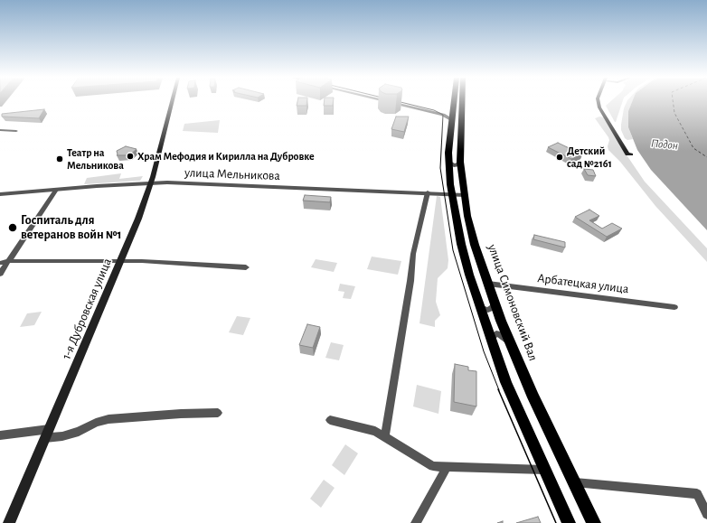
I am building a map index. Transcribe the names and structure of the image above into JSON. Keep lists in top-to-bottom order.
{
  "streets": {
    "main road": ["улица Симоновский Вал", "1-я Дубровская улица"],
    "street": ["улица Мельникова", "Арбатецкая улица"]
  },
  "crossings": [
    ["улица Мельникова", "улица Симоновский Вал"],
    ["улица Мельникова", "1-я Дубровская улица"],
    ["Арбатецкая улица", "улица Симоновский Вал"]
  ],
  "water": ["Подон"],
  "places": [
    "Храм Мефодия и Кирилла на Дубровке",
    "Детский сад №2161",
    "Театр на Мельникова",
    "Госпиталь для ветеранов войн №1"
  ]
}
